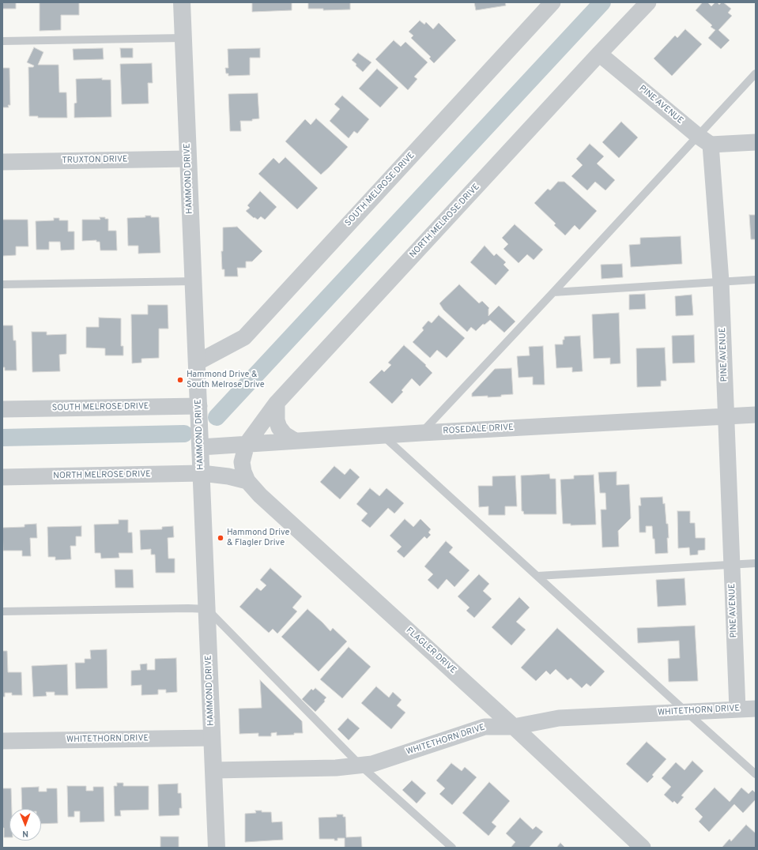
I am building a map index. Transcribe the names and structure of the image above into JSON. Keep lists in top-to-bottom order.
{
  "streets": {
    "street": [
      "PINE AVENUE",
      "TRUXTON DRIVE",
      "HAMMOND DRIVE",
      "SOUTH MELROSE DRIVE",
      "NORTH MELROSE DRIVE",
      "ROSEDALE DRIVE",
      "FLAGLER DRIVE",
      "WHITETHORN DRIVE"
    ]
  },
  "crossings": [
    ["PINE AVENUE", "NORTH MELROSE DRIVE"],
    ["PINE AVENUE", "ROSEDALE DRIVE"],
    ["PINE AVENUE", "WHITETHORN DRIVE"],
    ["TRUXTON DRIVE", "HAMMOND DRIVE"],
    ["HAMMOND DRIVE", "SOUTH MELROSE DRIVE"],
    ["HAMMOND DRIVE", "NORTH MELROSE DRIVE"],
    ["HAMMOND DRIVE", "ROSEDALE DRIVE"],
    ["HAMMOND DRIVE", "WHITETHORN DRIVE"],
    ["NORTH MELROSE DRIVE", "ROSEDALE DRIVE"],
    ["NORTH MELROSE DRIVE", "FLAGLER DRIVE"],
    ["ROSEDALE DRIVE", "FLAGLER DRIVE"],
    ["FLAGLER DRIVE", "WHITETHORN DRIVE"]
  ],
  "places": ["Hammond Drive & South Melrose Drive", "Hammond Drive & Flagler Drive"],
  "north": "bottom"
}
